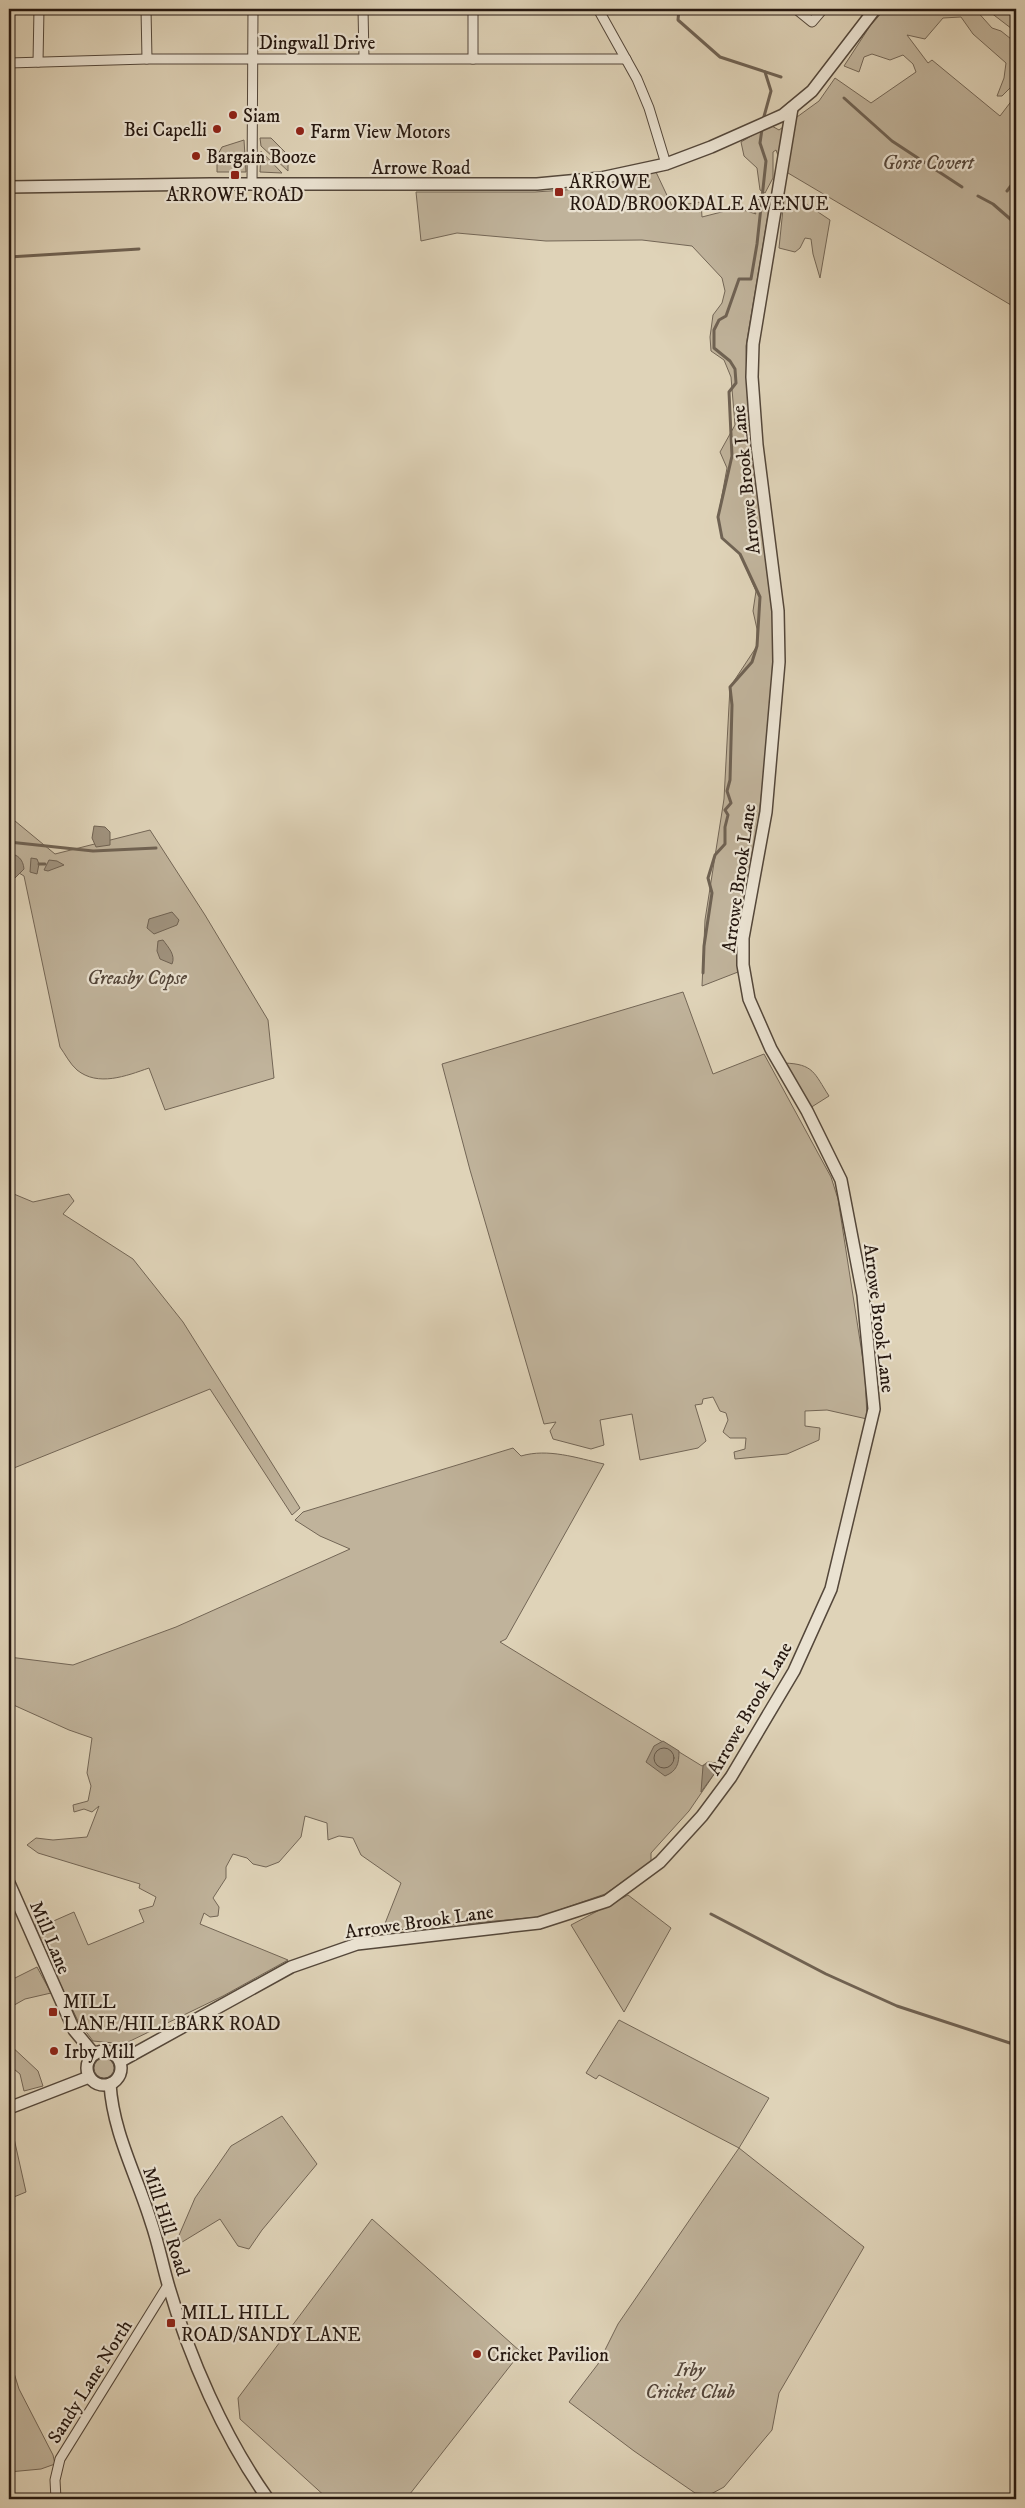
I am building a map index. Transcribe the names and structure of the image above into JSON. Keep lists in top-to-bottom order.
{
  "streets": {
    "street": [
      "Dingwall Drive",
      "Arrowe Road",
      "Arrowe Brook Lane",
      "Mill Lane",
      "Mill Hill Road",
      "Sandy Lane North"
    ]
  },
  "crossings": [
    ["Arrowe Road", "Arrowe Brook Lane"],
    ["Arrowe Brook Lane", "Mill Lane"],
    ["Arrowe Brook Lane", "Mill Hill Road"],
    ["Mill Lane", "Mill Hill Road"],
    ["Mill Hill Road", "Sandy Lane North"]
  ],
  "parks": ["Gorse Covert", "Greasby Copse", "Irby Cricket Club"],
  "places": {
    "other": [
      "Siam",
      "Bei Capelli",
      "Farm View Motors",
      "Bargain Booze",
      "Irby Mill",
      "Cricket Pavilion"
    ],
    "transit": [
      "ARROWE ROAD",
      "ARROWE ROAD/BROOKDALE AVENUE",
      "MILL LANE/HILLBARK ROAD",
      "MILL HILL ROAD/SANDY LANE"
    ]
  }
}
